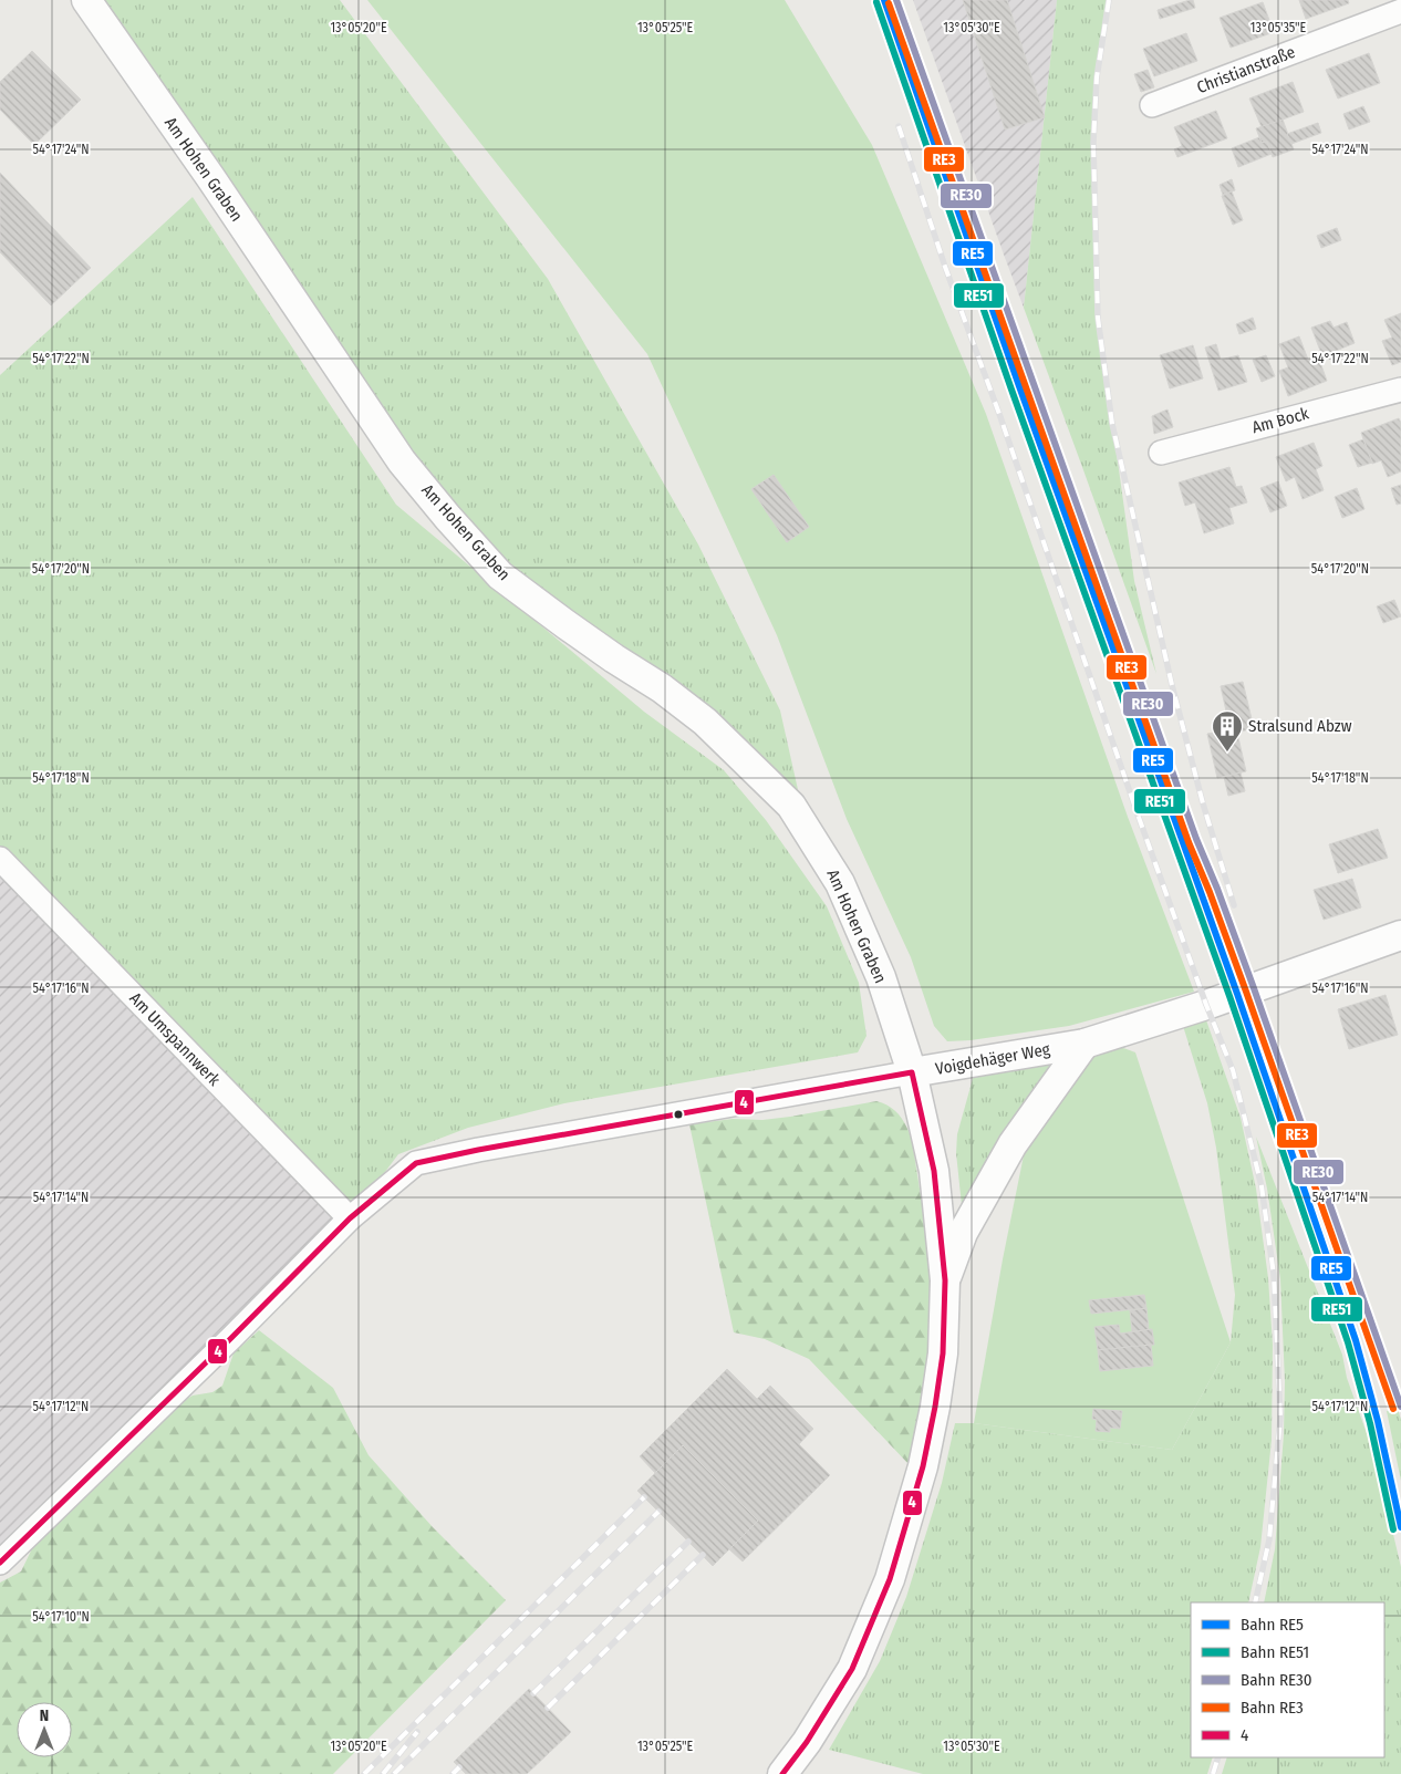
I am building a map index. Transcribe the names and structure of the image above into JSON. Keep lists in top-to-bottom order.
{
  "streets": {
    "street": [
      "Christianstraße",
      "Am Hohen Graben",
      "Am Bock",
      "Am Umspannwerk",
      "Voigdehäger Weg"
    ]
  },
  "crossings": [
    ["Am Hohen Graben", "Voigdehäger Weg"]
  ],
  "places": {
    "building": ["Stralsund Abzw"]
  },
  "lines": [
    "rail line RE5",
    "rail line RE30",
    "rail line RE51",
    "rail line RE3",
    "transit line 4"
  ],
  "legend": [
    "Bahn RE5",
    "Bahn RE51",
    "Bahn RE30",
    "Bahn RE3",
    "4"
  ],
  "north": "top",
  "coordinates": [
    "13°05'20\"E",
    "13°05'25\"E",
    "13°05'30\"E",
    "13°05'35\"E",
    "54°17'24\"N",
    "54°17'22\"N",
    "54°17'20\"N",
    "54°17'18\"N",
    "54°17'16\"N",
    "54°17'14\"N",
    "54°17'12\"N",
    "54°17'10\"N"
  ]
}
